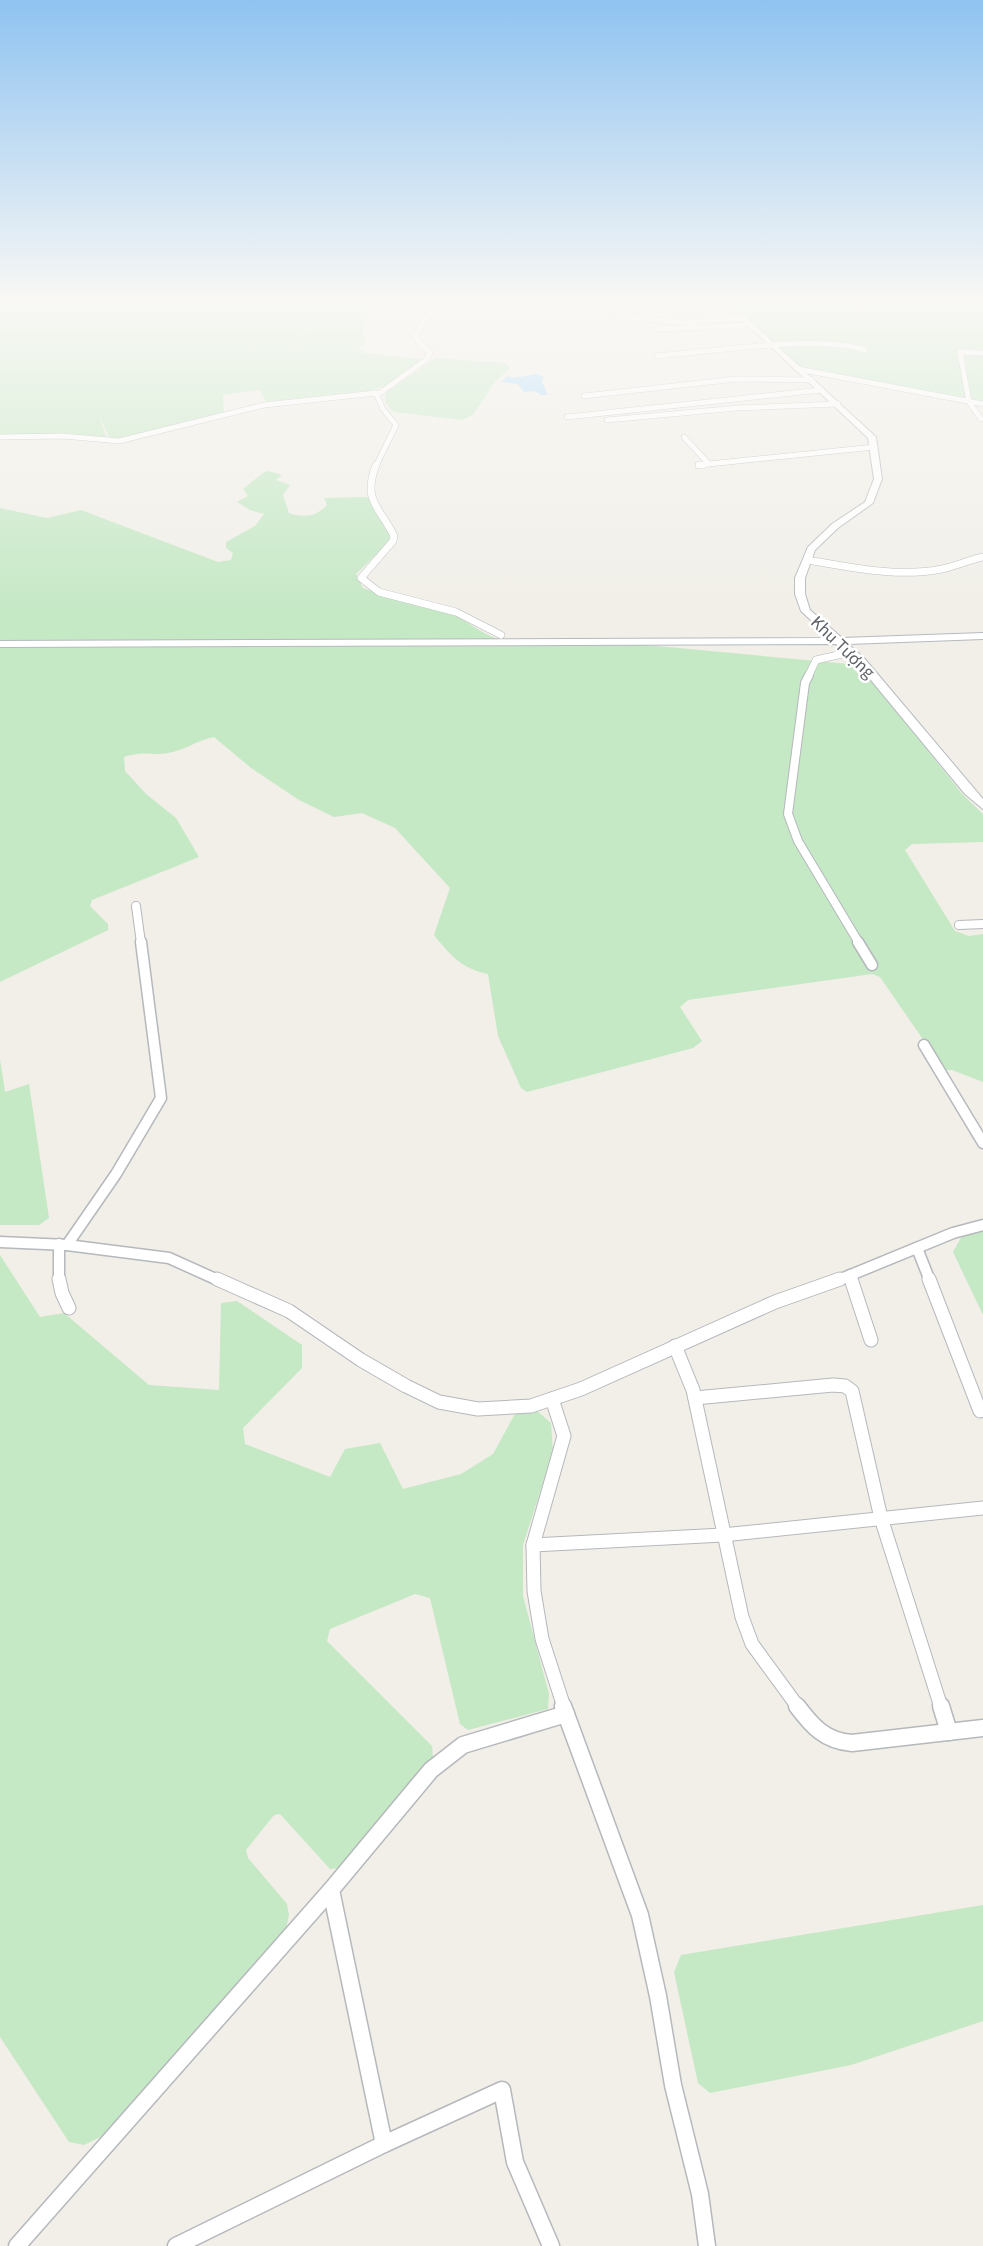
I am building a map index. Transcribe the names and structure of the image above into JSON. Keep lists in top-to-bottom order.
{
  "streets": {
    "main road": ["Khu Tượng"]
  }
}
